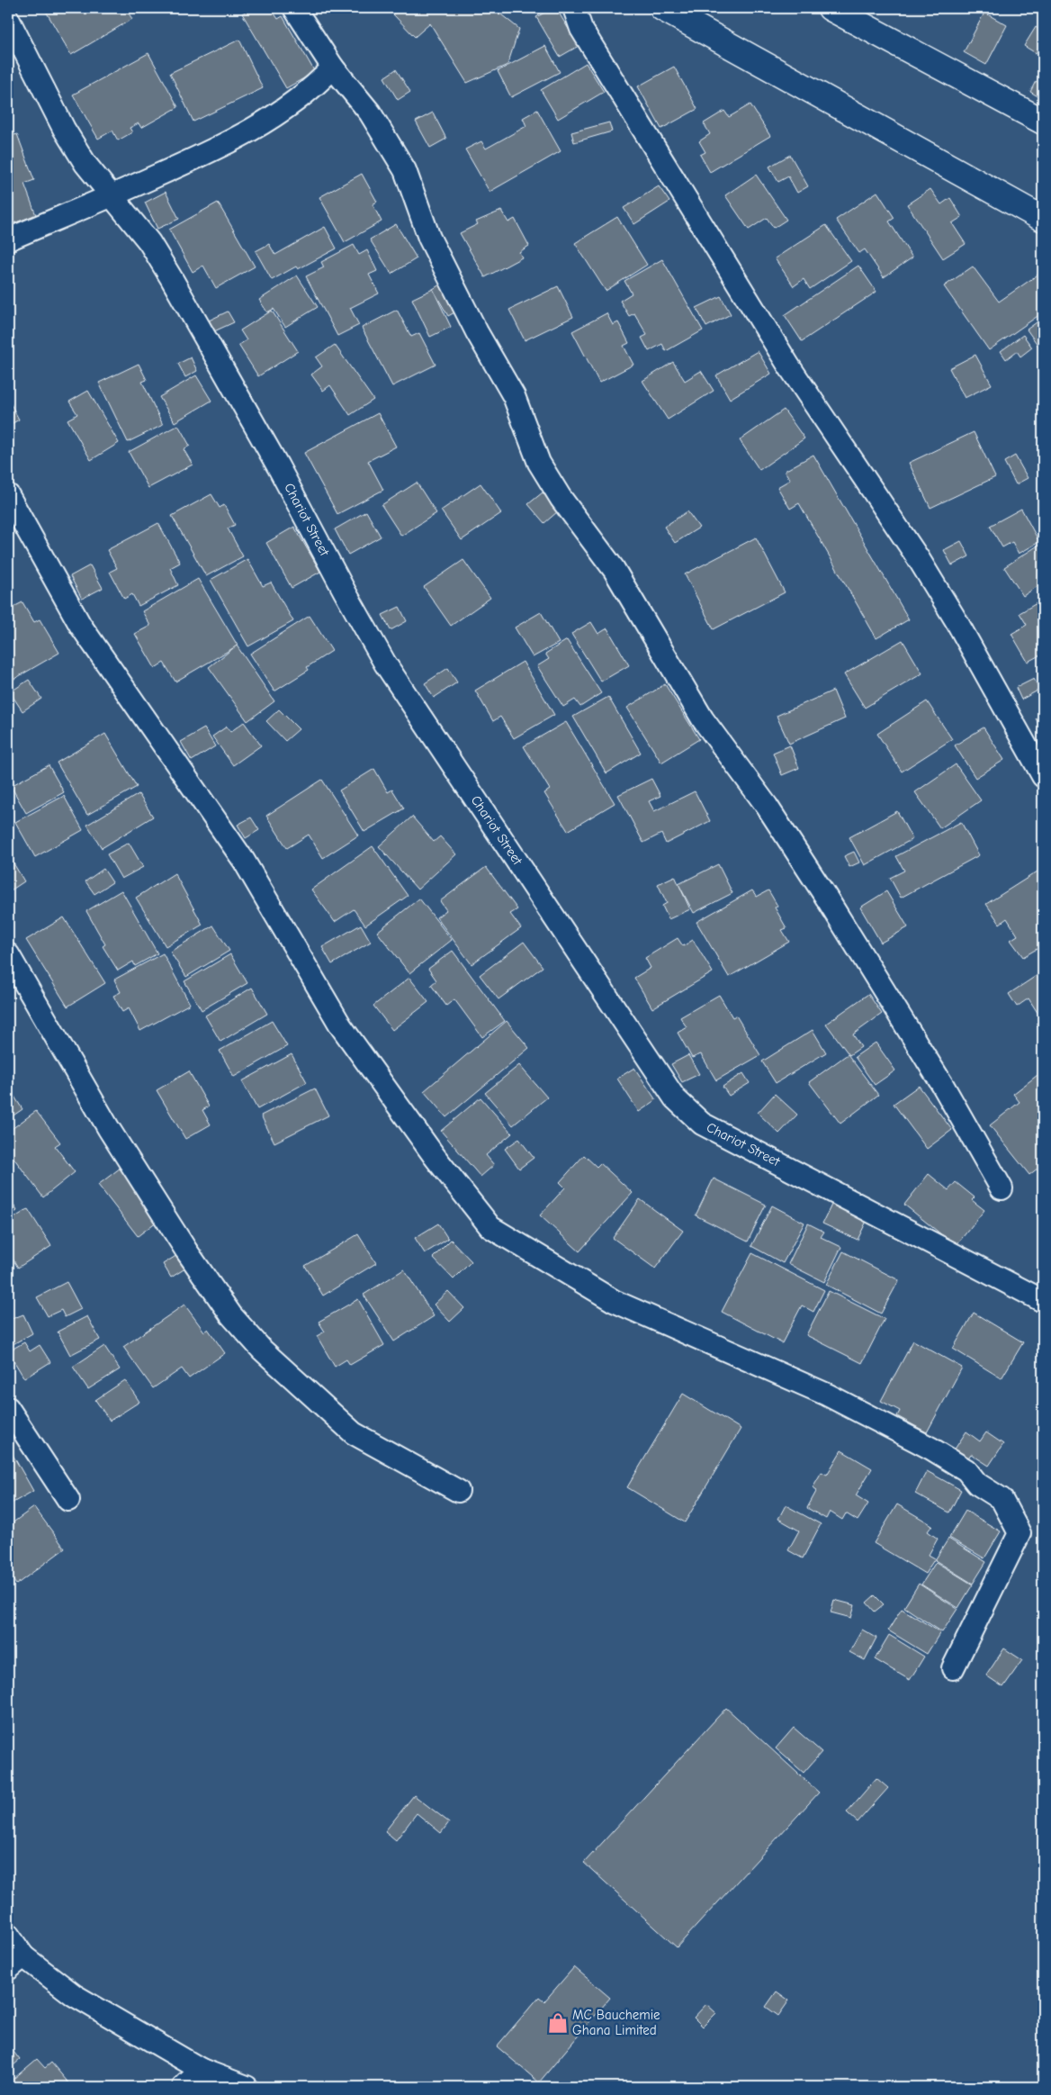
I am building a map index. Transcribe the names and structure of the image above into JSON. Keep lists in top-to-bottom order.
{
  "streets": {
    "street": ["Chariot Street"]
  },
  "places": {
    "shop": ["MC Bauchemie Ghana Limited"]
  }
}
